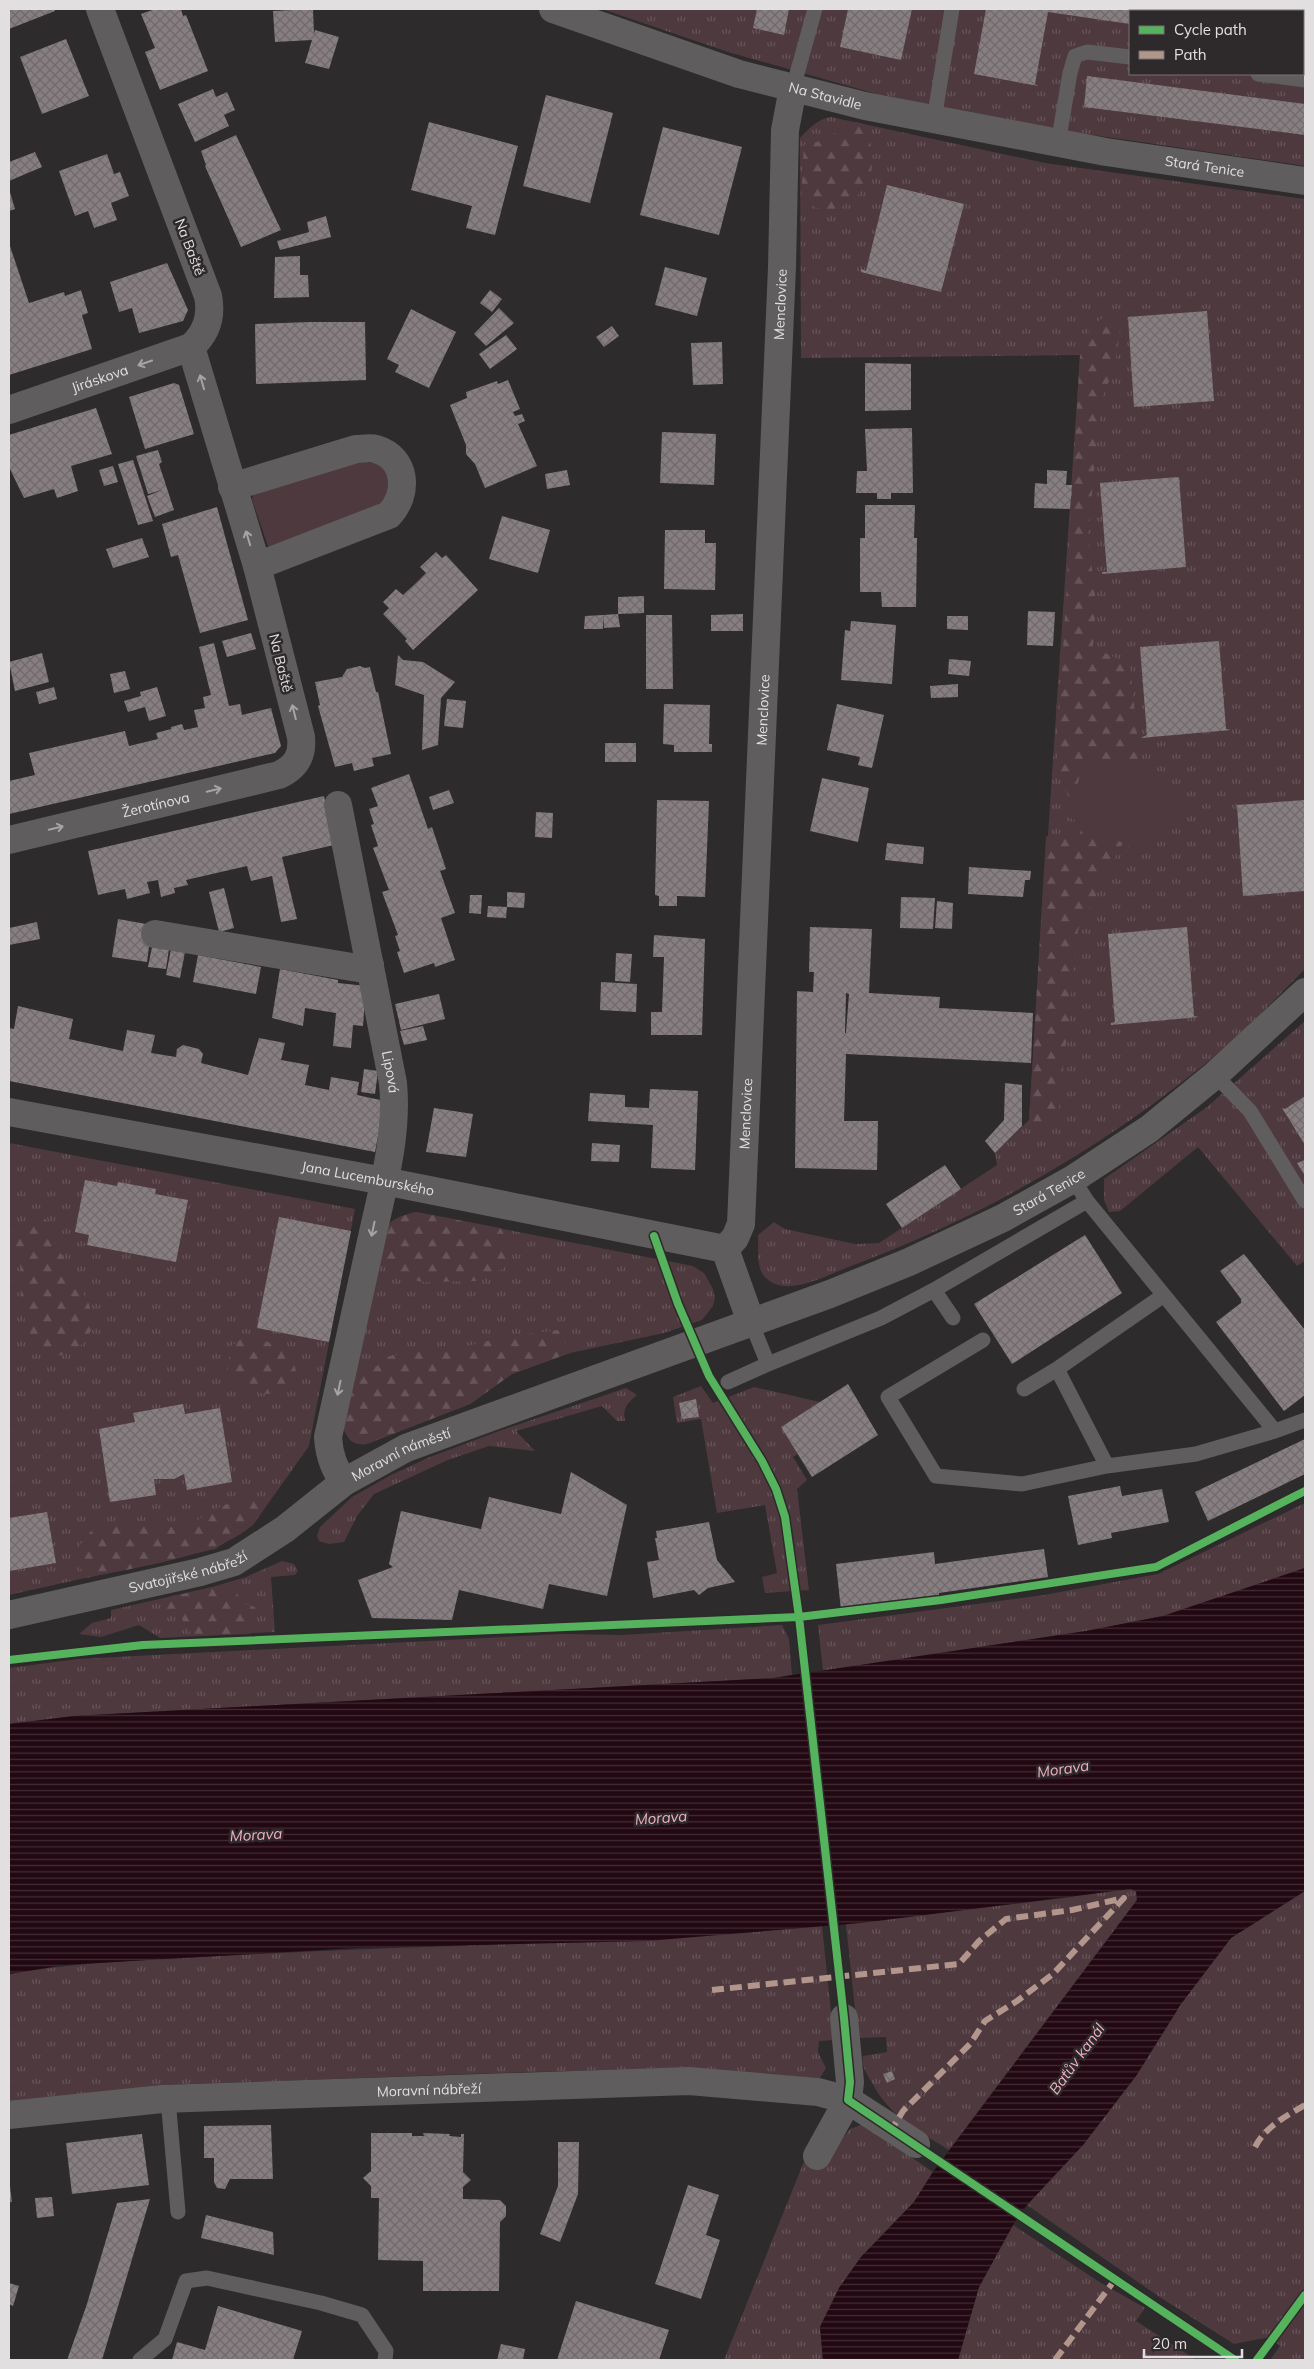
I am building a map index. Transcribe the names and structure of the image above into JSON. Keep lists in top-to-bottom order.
{
  "streets": {
    "street": [
      "Na Stavidle",
      "Stará Tenice",
      "Na Baště",
      "Menclovice",
      "Jiráskova",
      "Žerotínova",
      "Lipová",
      "Jana Lucemburského",
      "Moravní náměstí",
      "Svatojiřské nábřeží",
      "Moravní nábřeží"
    ]
  },
  "crossings": [
    ["Na Stavidle", "Stará Tenice"],
    ["Na Stavidle", "Menclovice"],
    ["Stará Tenice", "Moravní náměstí"],
    ["Na Baště", "Jiráskova"],
    ["Na Baště", "Žerotínova"],
    ["Menclovice", "Jana Lucemburského"],
    ["Lipová", "Jana Lucemburského"],
    ["Lipová", "Moravní náměstí"],
    ["Jana Lucemburského", "Moravní náměstí"],
    ["Moravní náměstí", "Svatojiřské nábřeží"]
  ],
  "one_way": ["Na Baště", "Jiráskova", "Moravní náměstí"],
  "water": ["Morava", "Baťův kanál"],
  "legend": ["Cycle path", "Path"],
  "scale_bar": "20 m"
}
